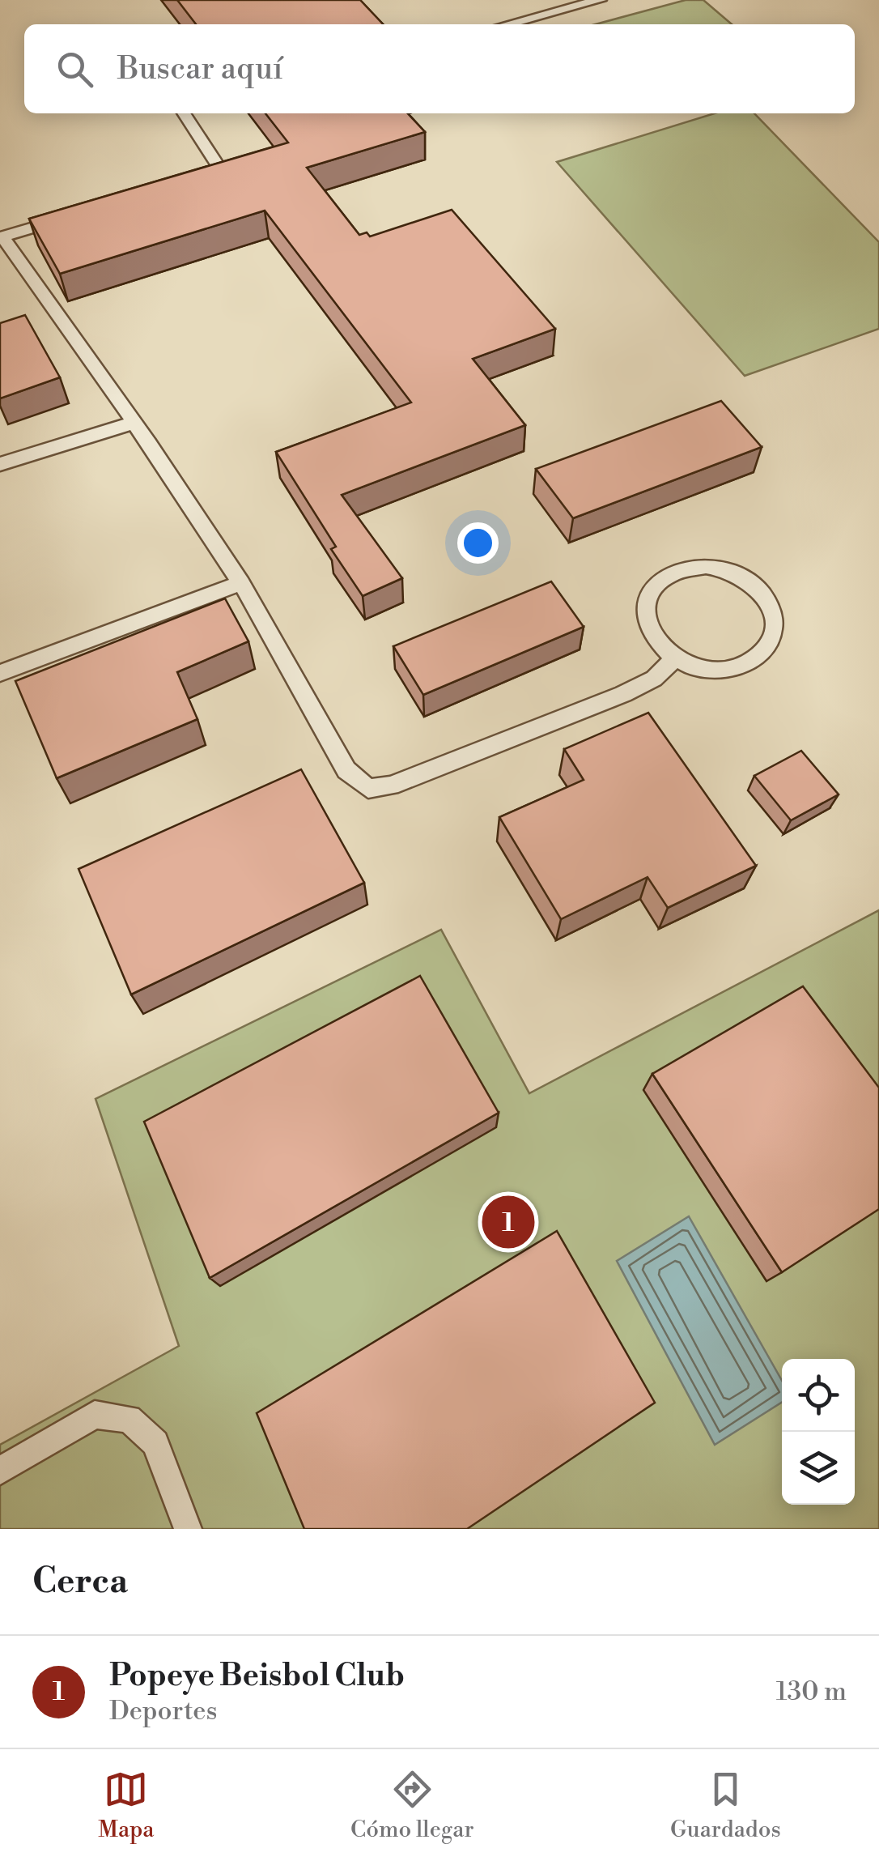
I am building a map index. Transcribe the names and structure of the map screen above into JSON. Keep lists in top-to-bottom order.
{
  "page": {
    "search": "Buscar aquí",
    "pins": "1",
    "heading": "Cerca",
    "list": [
      {
        "mark": "1",
        "name": "Popeye Beisbol Club",
        "note": "Deportes",
        "value": "130 m"
      }
    ],
    "nav": ["Mapa", "Cómo llegar", "Guardados"]
  }
}
